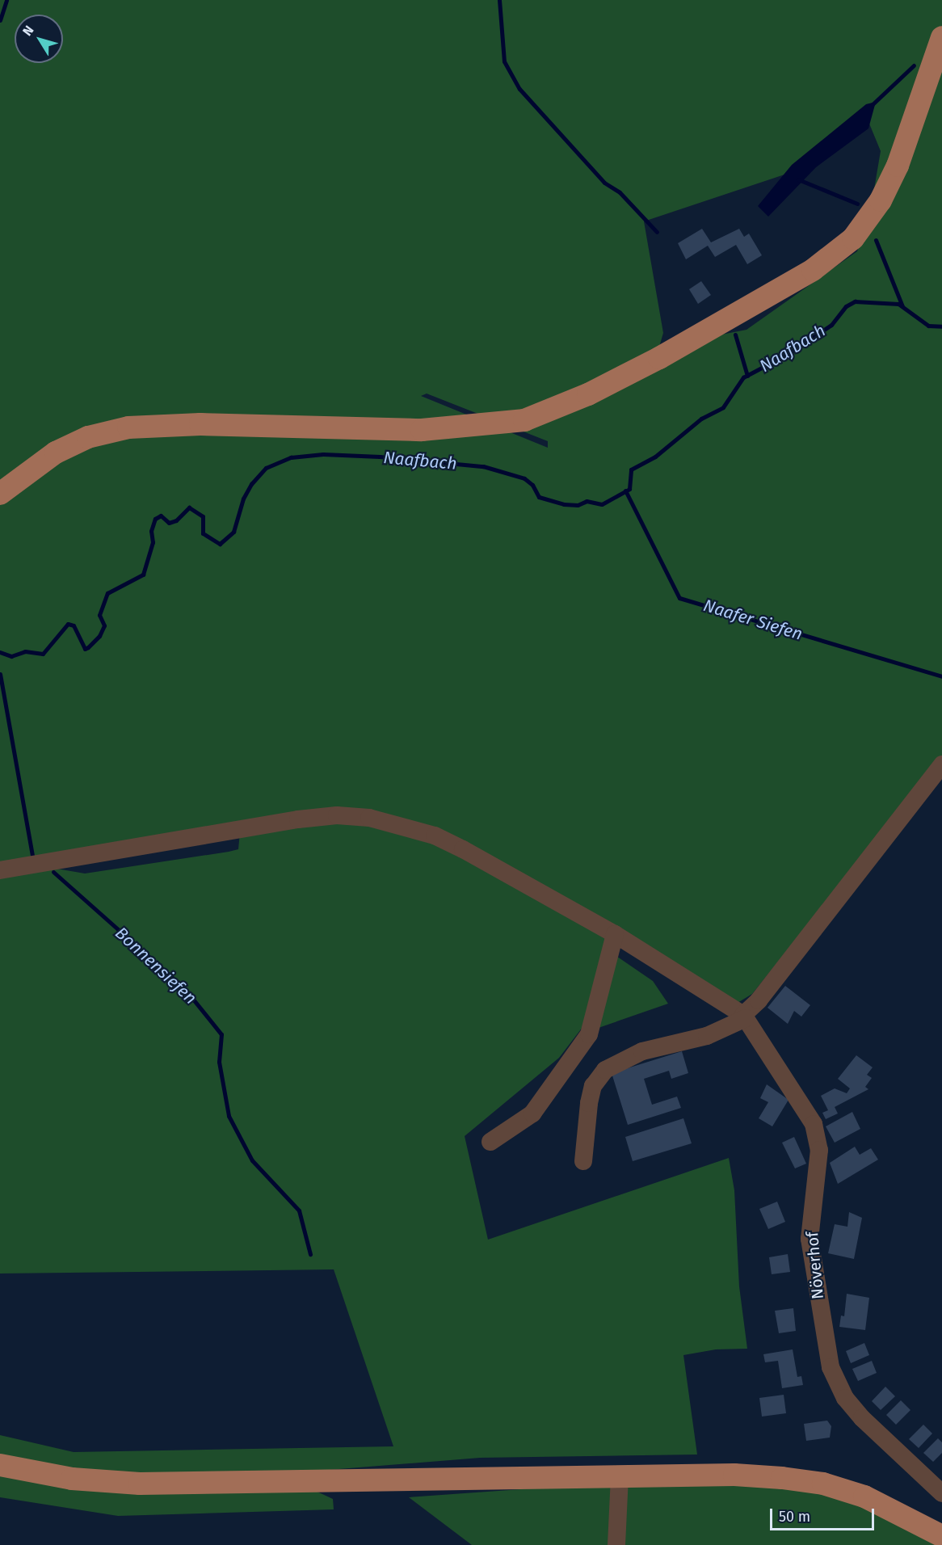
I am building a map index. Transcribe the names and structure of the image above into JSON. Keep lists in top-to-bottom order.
{
  "streets": {
    "street": ["Növerhof"]
  },
  "water": ["Naafbach", "Naafer Siefen", "Bonnensiefen"],
  "scale_bar": "50 m",
  "north": "top left"
}
